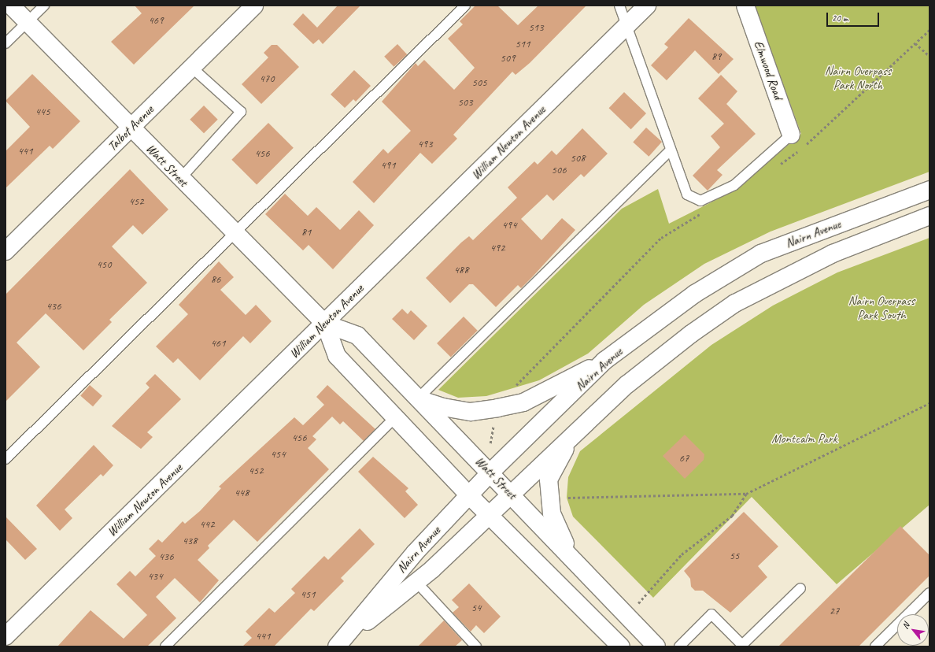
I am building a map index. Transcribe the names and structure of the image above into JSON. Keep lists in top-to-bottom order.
{
  "streets": {
    "main road": [
      "Elmwood Road",
      "Talbot Avenue",
      "William Newton Avenue",
      "Watt Street",
      "Nairn Avenue"
    ]
  },
  "crossings": [
    ["Talbot Avenue", "Watt Street"],
    ["William Newton Avenue", "Watt Street"],
    ["Watt Street", "Nairn Avenue"]
  ],
  "parks": ["Nairn Overpass Park North", "Nairn Overpass Park South", "Montcalm Park"],
  "house_numbers": [
    "469",
    "513",
    "511",
    "89",
    "509",
    "470",
    "505",
    "503",
    "445",
    "493",
    "441",
    "456",
    "508",
    "491",
    "506",
    "452",
    "494",
    "81",
    "492",
    "450",
    "488",
    "86",
    "436",
    "461",
    "456",
    "454",
    "67",
    "452",
    "448",
    "442",
    "438",
    "55",
    "436",
    "434",
    "451",
    "54",
    "27",
    "441"
  ],
  "scale_bar": "20 m",
  "north": "top left"
}
